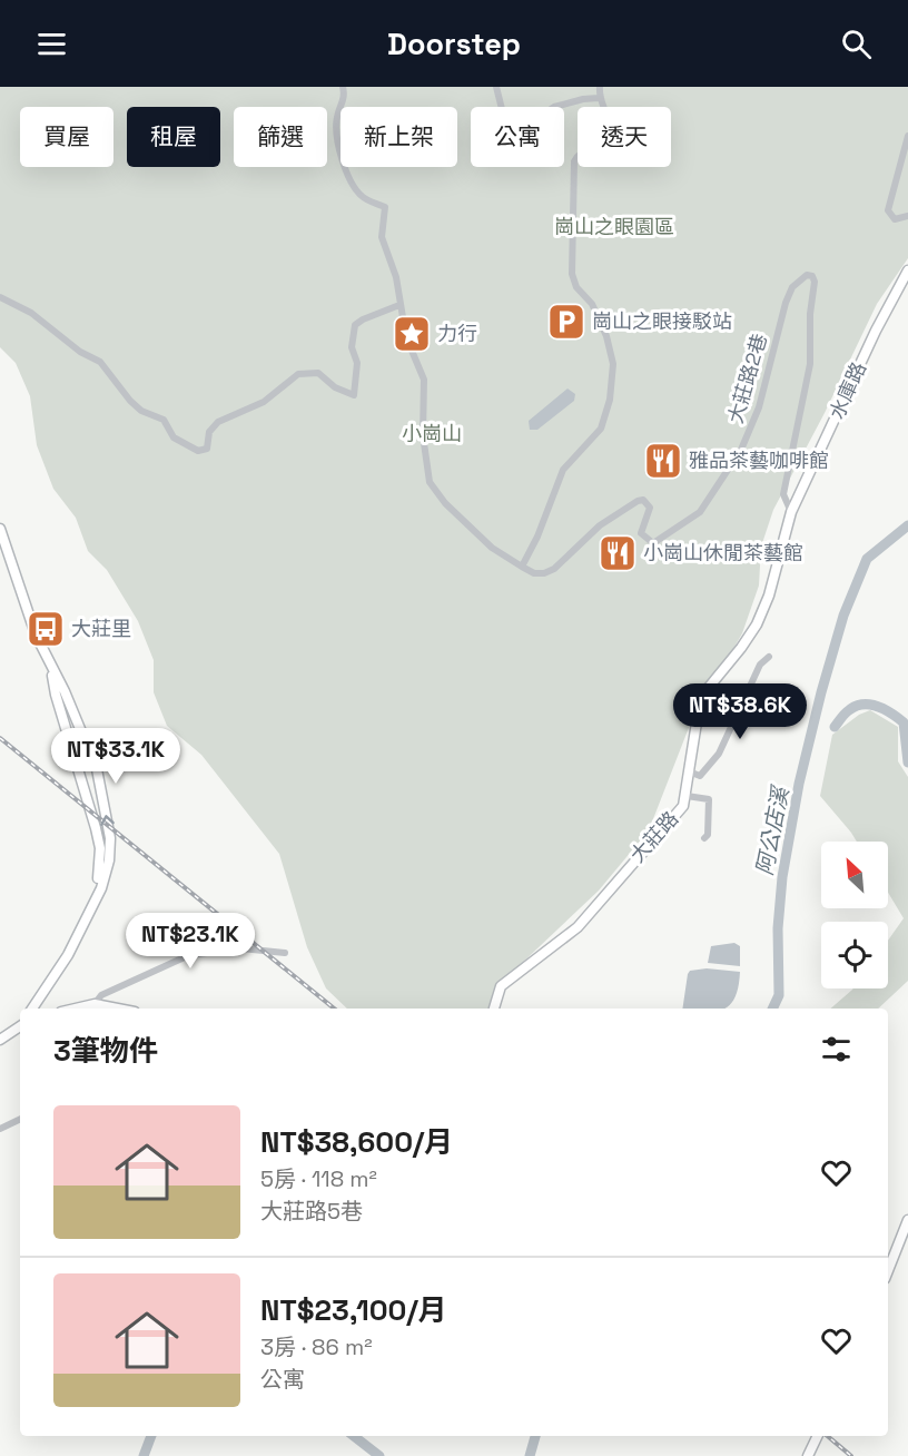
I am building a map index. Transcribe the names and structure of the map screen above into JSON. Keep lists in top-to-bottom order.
{
  "streets": {
    "street": ["大莊路2巷", "水庫路", "大莊路"]
  },
  "crossings": [
    ["大莊路2巷", "水庫路"],
    ["大莊路2巷", "大莊路"],
    ["水庫路", "大莊路"]
  ],
  "water": ["阿公店溪"],
  "parks": ["崗山之眼園區", "小崗山"],
  "places": {
    "parking": ["崗山之眼接駁站"],
    "place": ["力行"],
    "restaurant": ["雅品茶藝咖啡館", "小崗山休閒茶藝館"],
    "bus stop": ["大莊里"]
  },
  "north": "top left",
  "page": {
    "header": "Doorstep",
    "chip": [
      "買屋",
      "租屋",
      "篩選",
      "新上架",
      "公寓",
      "透天"
    ],
    "price": ["NT$38.6K", "NT$33.1K", "NT$23.1K"],
    "heading": "3筆物件",
    "list": [
      {
        "name": "NT$38,600/月",
        "note": "5房 · 118 m² · 大莊路5巷"
      },
      {
        "name": "NT$23,100/月",
        "note": "3房 · 86 m² · 公寓"
      }
    ]
  }
}
